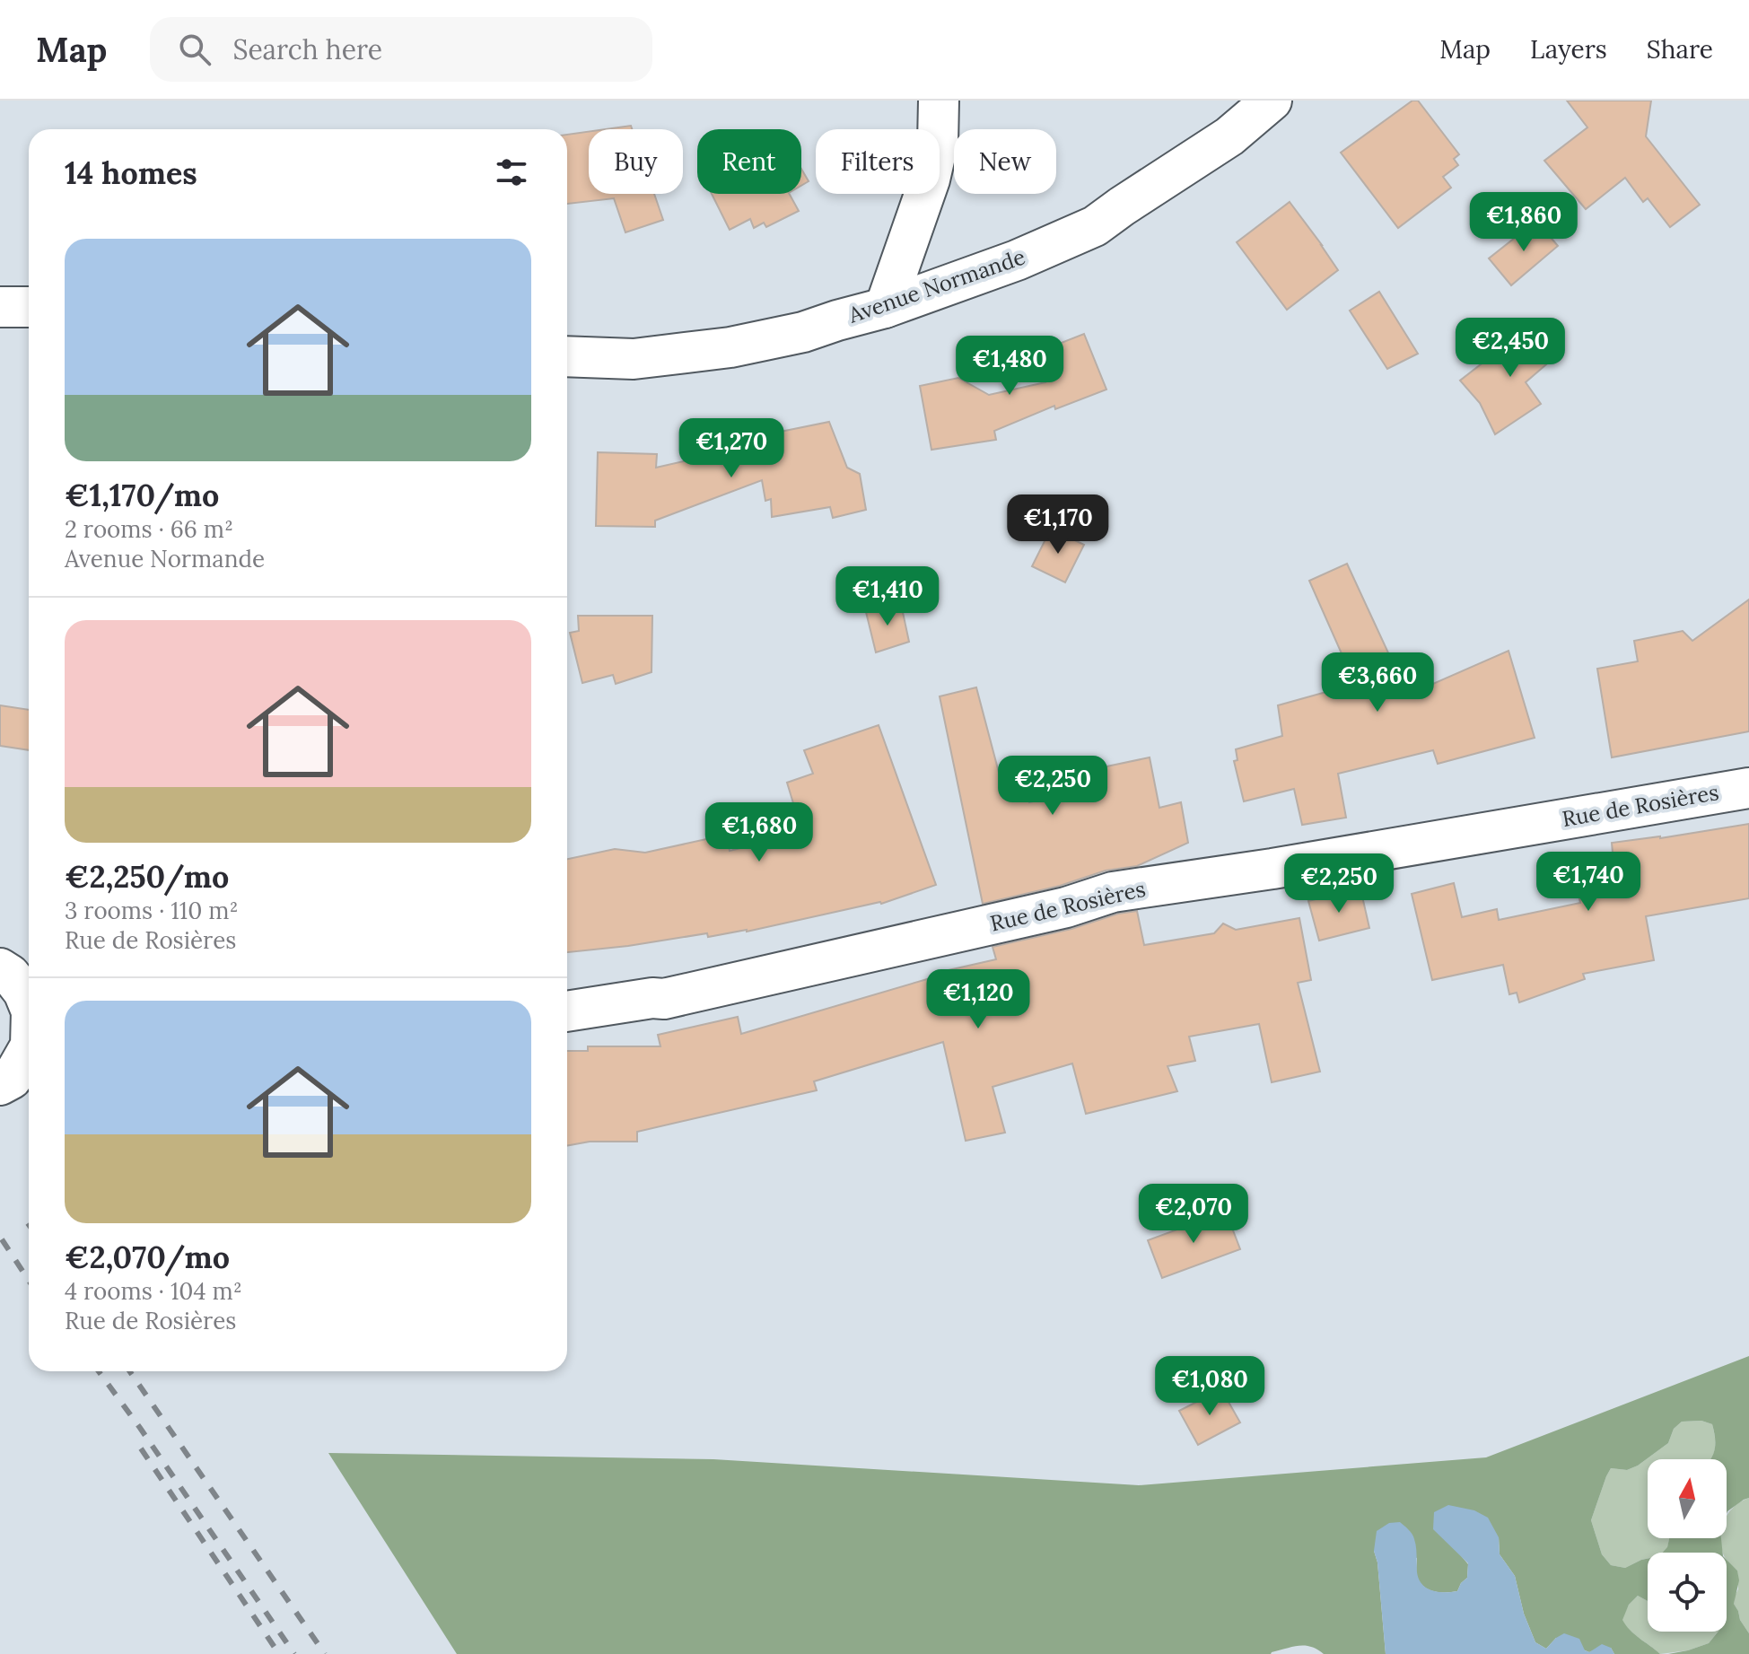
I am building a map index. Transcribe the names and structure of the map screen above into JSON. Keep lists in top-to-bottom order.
{
  "streets": {
    "street": ["Avenue Normande", "Rue de Rosières"]
  },
  "north": "top",
  "page": {
    "header": "Map",
    "search": "Search here",
    "nav": ["Map", "Layers", "Share"],
    "chip": [
      "Buy",
      "Rent",
      "Filters",
      "New"
    ],
    "heading": "14 homes",
    "price": [
      "€1,860",
      "€2,450",
      "€1,480",
      "€1,270",
      "€1,170",
      "€1,410",
      "€3,660",
      "€2,250",
      "€1,680",
      "€1,740",
      "€2,250",
      "€1,120",
      "€2,070",
      "€1,080"
    ],
    "list": [
      {
        "name": "€1,170/mo",
        "note": "2 rooms · 66 m² · Avenue Normande"
      },
      {
        "name": "€2,250/mo",
        "note": "3 rooms · 110 m² · Rue de Rosières"
      },
      {
        "name": "€2,070/mo",
        "note": "4 rooms · 104 m² · Rue de Rosières"
      }
    ]
  }
}
